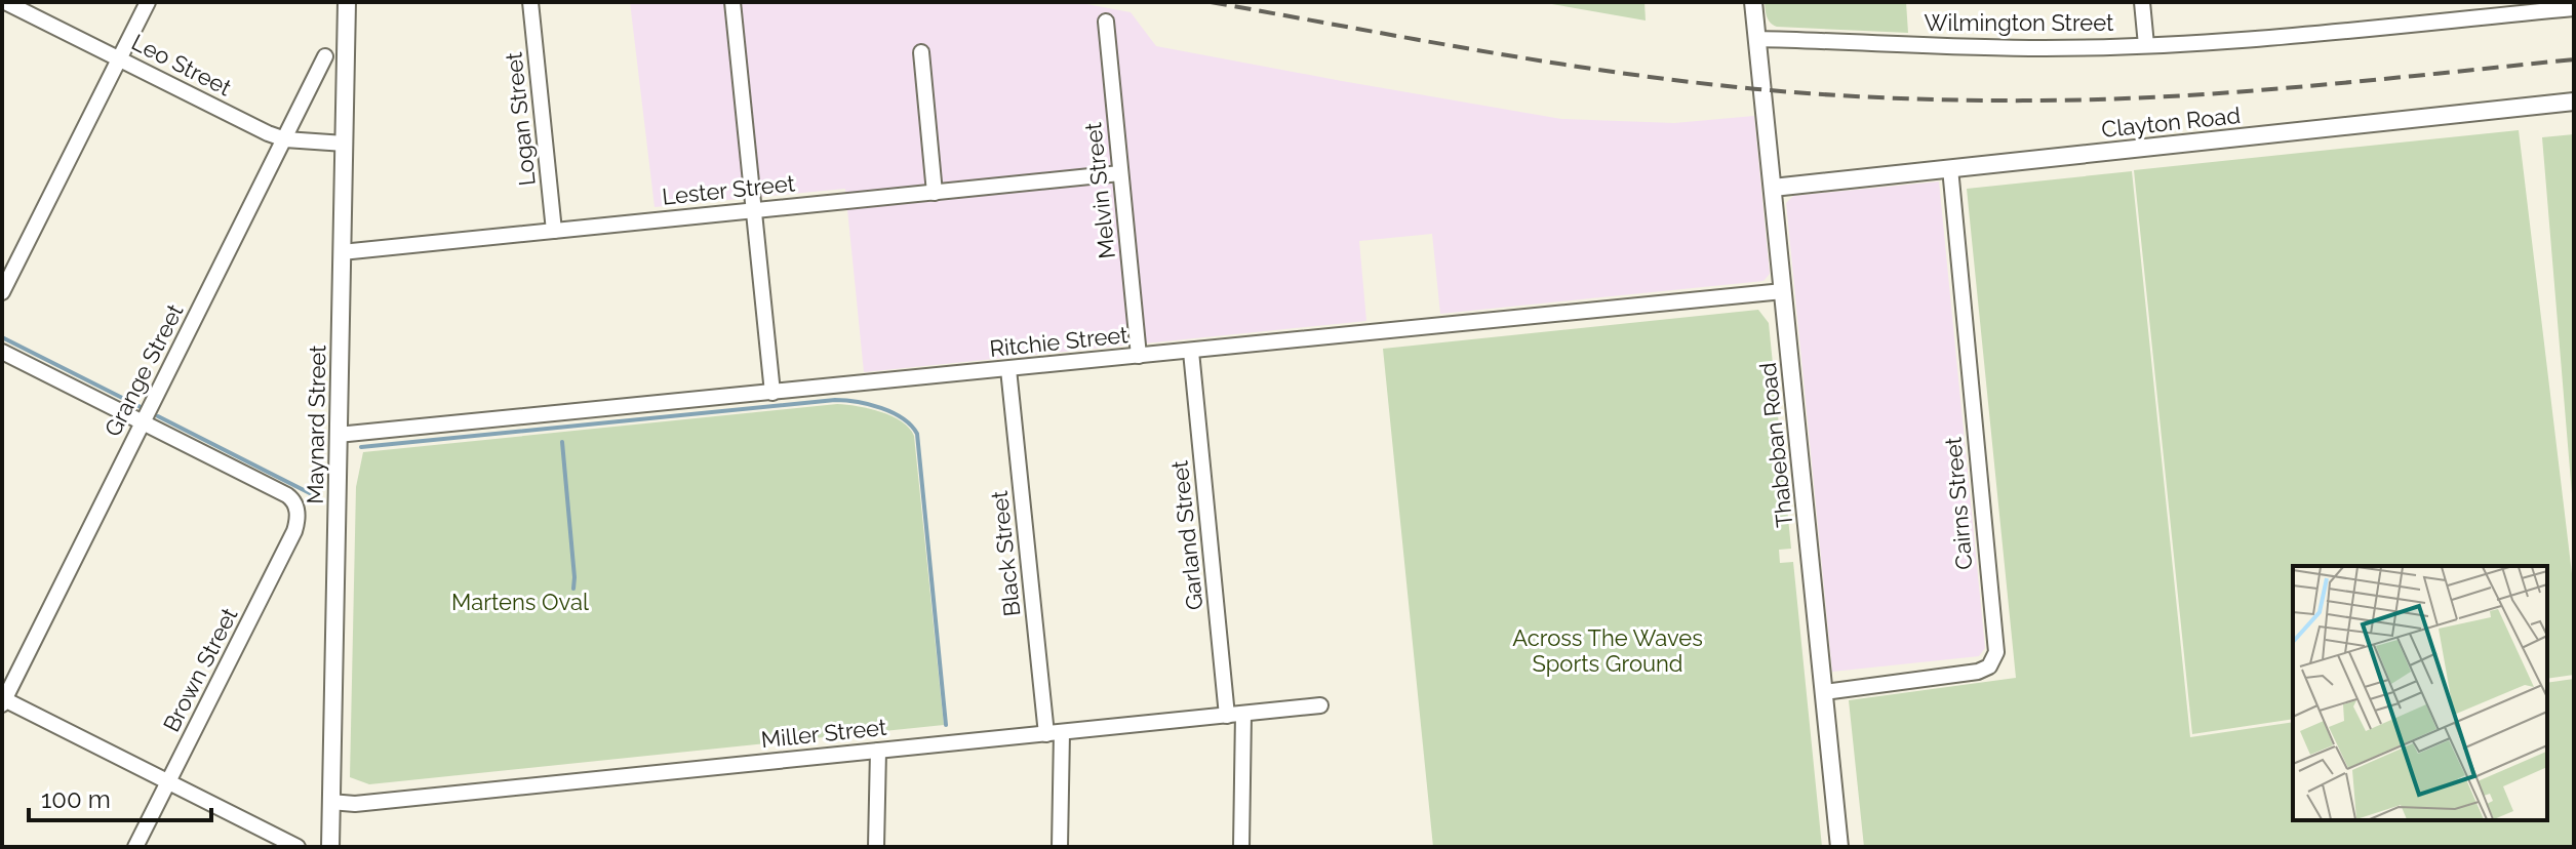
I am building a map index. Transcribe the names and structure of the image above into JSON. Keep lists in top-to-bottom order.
{
  "streets": {
    "street": [
      "Wilmington Street",
      "Leo Street",
      "Logan Street",
      "Clayton Road",
      "Lester Street",
      "Melvin Street",
      "Ritchie Street",
      "Grange Street",
      "Maynard Street",
      "Thabeban Road",
      "Cairns Street",
      "Garland Street",
      "Black Street",
      "Brown Street",
      "Miller Street"
    ]
  },
  "crossings": [
    ["Wilmington Street", "Thabeban Road"],
    ["Leo Street", "Grange Street"],
    ["Leo Street", "Maynard Street"],
    ["Logan Street", "Lester Street"],
    ["Clayton Road", "Thabeban Road"],
    ["Clayton Road", "Cairns Street"],
    ["Lester Street", "Melvin Street"],
    ["Lester Street", "Maynard Street"],
    ["Melvin Street", "Ritchie Street"],
    ["Ritchie Street", "Maynard Street"],
    ["Ritchie Street", "Thabeban Road"],
    ["Ritchie Street", "Garland Street"],
    ["Ritchie Street", "Black Street"],
    ["Grange Street", "Brown Street"],
    ["Maynard Street", "Miller Street"],
    ["Thabeban Road", "Cairns Street"],
    ["Garland Street", "Miller Street"],
    ["Black Street", "Miller Street"]
  ],
  "parks": ["Martens Oval", "Across The Waves Sports Ground"],
  "scale_bar": "100 m"
}
